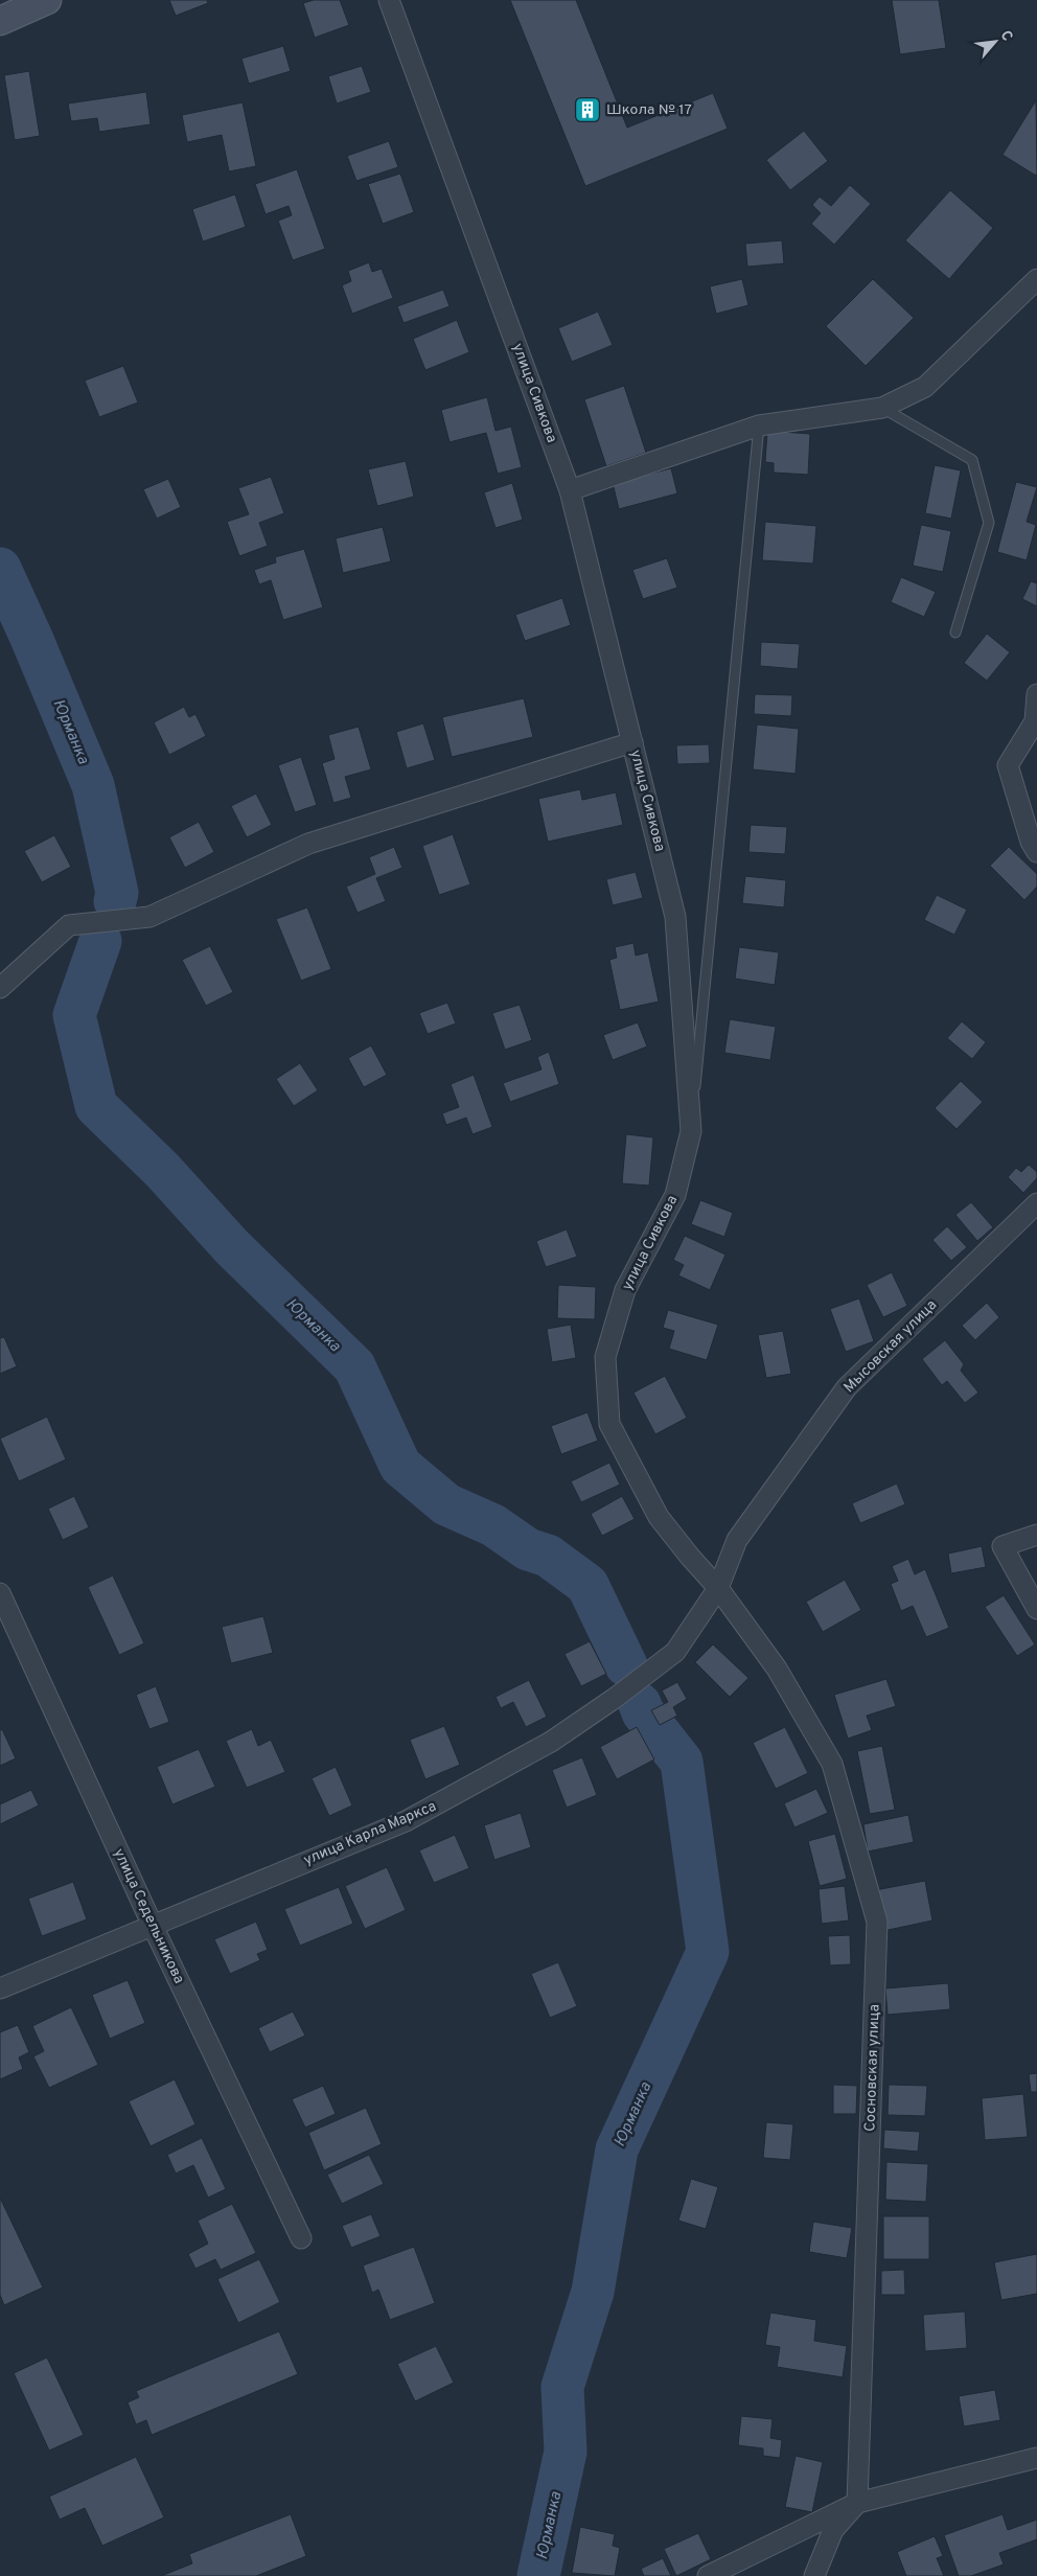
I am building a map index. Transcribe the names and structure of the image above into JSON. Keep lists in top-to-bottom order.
{
  "streets": {
    "street": [
      "улица Сивкова",
      "Мысовская улица",
      "улица Карла Маркса",
      "улица Седельникова",
      "Сосновская улица"
    ]
  },
  "crossings": [
    ["улица Сивкова", "Мысовская улица"],
    ["улица Сивкова", "улица Карла Маркса"],
    ["улица Сивкова", "Сосновская улица"],
    ["Мысовская улица", "улица Карла Маркса"],
    ["Мысовская улица", "Сосновская улица"],
    ["улица Карла Маркса", "улица Седельникова"],
    ["улица Карла Маркса", "Сосновская улица"]
  ],
  "water": ["Юрманка"],
  "places": {
    "building": ["Школа № 17"]
  },
  "north": "top right"
}
